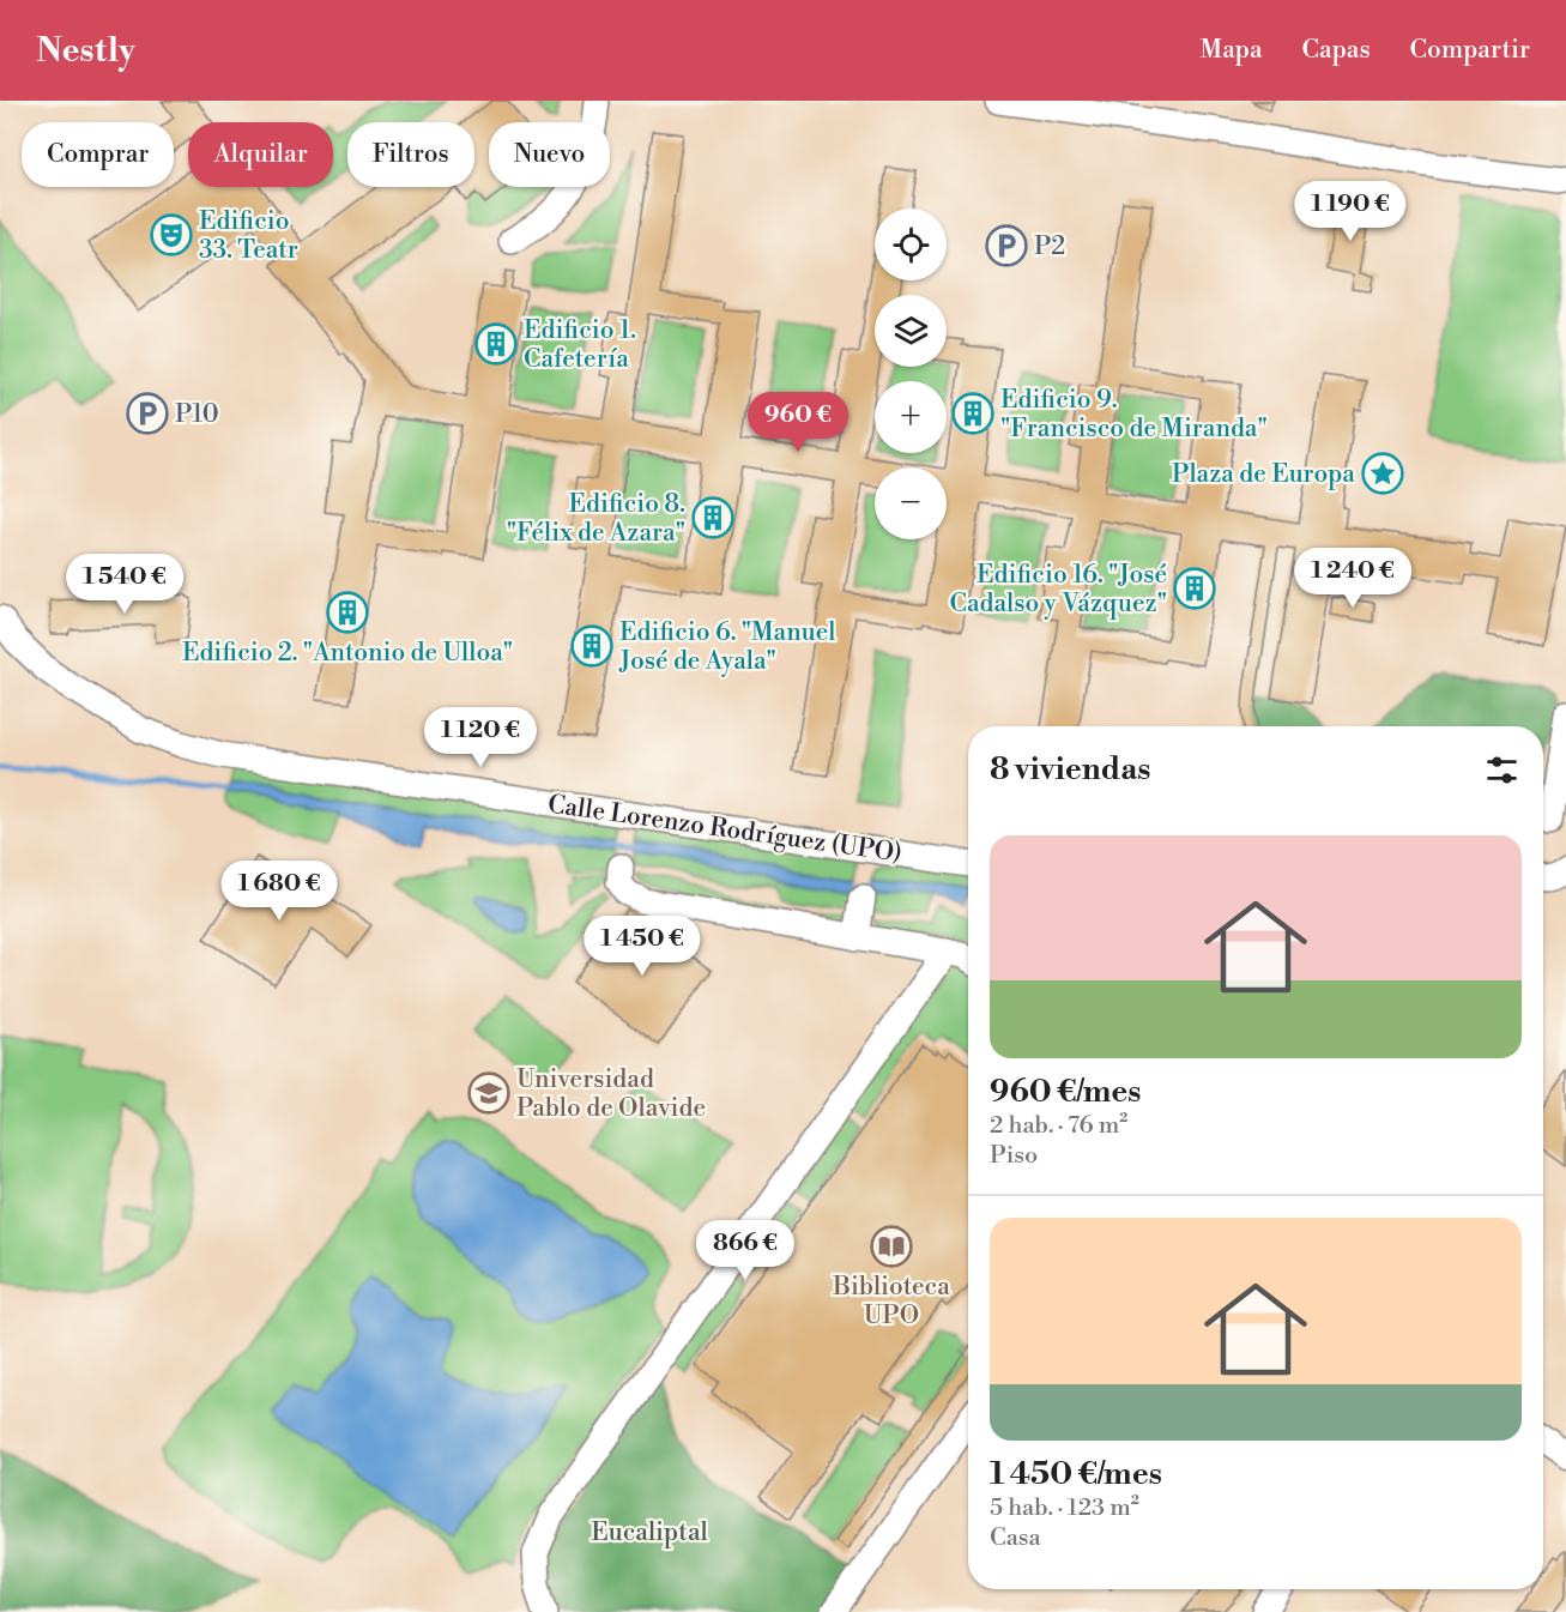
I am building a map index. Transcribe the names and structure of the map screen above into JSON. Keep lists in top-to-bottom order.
{
  "streets": {
    "street": ["Calle Lorenzo Rodríguez (UPO)"]
  },
  "parks": ["Eucaliptal"],
  "places": {
    "theatre": ["Edificio 33. Teatr"],
    "parking": ["P2", "P10"],
    "building": [
      "Edificio 1. Cafetería",
      "Edificio 9. \"Francisco de Miranda\"",
      "Edificio 8. \"Félix de Azara\"",
      "Edificio 16. \"José Cadalso y Vázquez\"",
      "Edificio 2. \"Antonio de Ulloa\"",
      "Edificio 6. \"Manuel José de Ayala\""
    ],
    "place": ["Plaza de Europa"],
    "school or university": ["Universidad Pablo de Olavide"],
    "library": ["Biblioteca UPO"]
  },
  "page": {
    "header": "Nestly",
    "nav": ["Mapa", "Capas", "Compartir"],
    "chip": [
      "Comprar",
      "Alquilar",
      "Filtros",
      "Nuevo"
    ],
    "price": [
      "1 190 €",
      "960 €",
      "1 240 €",
      "1 540 €",
      "1 120 €",
      "1 680 €",
      "1 450 €",
      "866 €"
    ],
    "map_buttons": ["+", "−"],
    "heading": "8 viviendas",
    "list": [
      {
        "name": "960 €/mes",
        "note": "2 hab. · 76 m² · Piso"
      },
      {
        "name": "1 450 €/mes",
        "note": "5 hab. · 123 m² · Casa"
      }
    ]
  }
}
